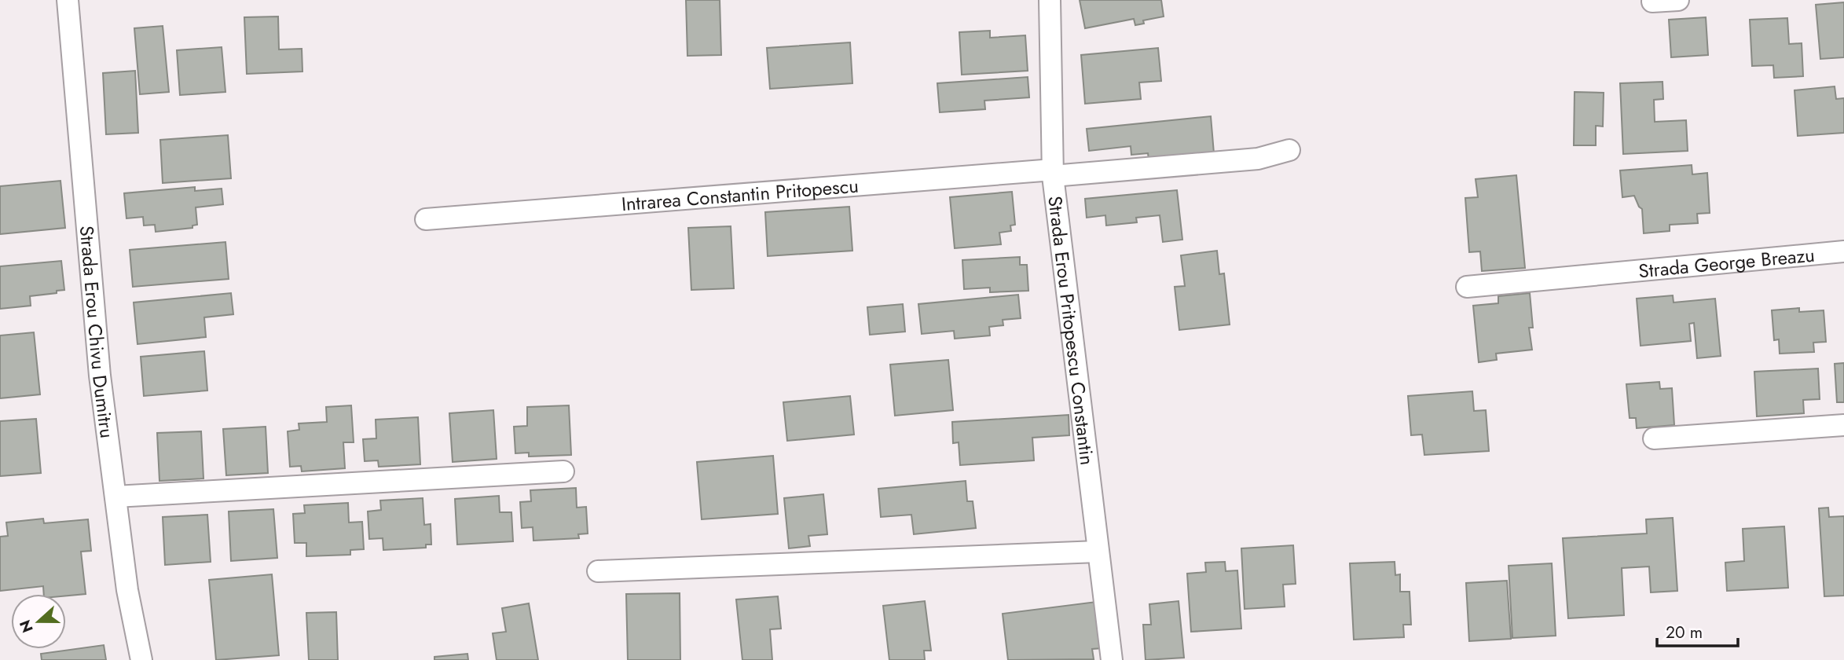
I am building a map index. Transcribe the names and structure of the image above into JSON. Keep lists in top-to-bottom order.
{
  "streets": {
    "street": [
      "Intrarea Constantin Pritopescu",
      "Strada George Breazu",
      "Strada Erou Chivu Dumitru",
      "Strada Erou Pritopescu Constantin"
    ]
  },
  "crossings": [
    ["Intrarea Constantin Pritopescu", "Strada Erou Pritopescu Constantin"]
  ],
  "scale_bar": "20 m",
  "north": "left"
}
